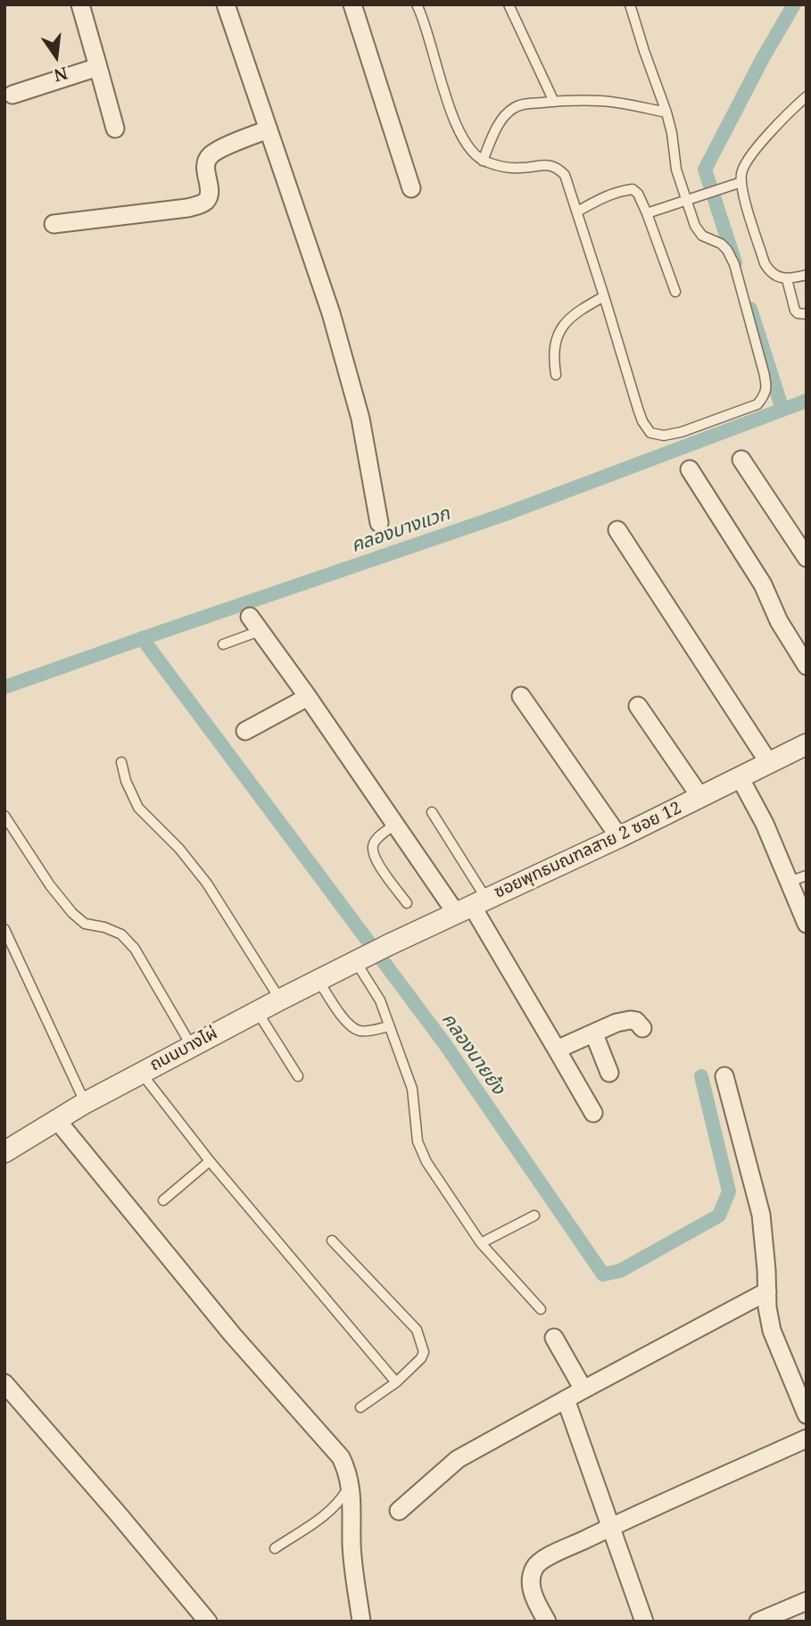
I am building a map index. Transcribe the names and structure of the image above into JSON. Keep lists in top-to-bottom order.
{
  "streets": {
    "street": ["ซอยพุทธมณฑลสาย 2 ซอย 12", "ถนนบางไผ่"]
  },
  "crossings": [
    ["ซอยพุทธมณฑลสาย 2 ซอย 12", "ถนนบางไผ่"]
  ],
  "water": ["คลองบางแวก", "คลองนายย้ง"],
  "north": "bottom"
}
